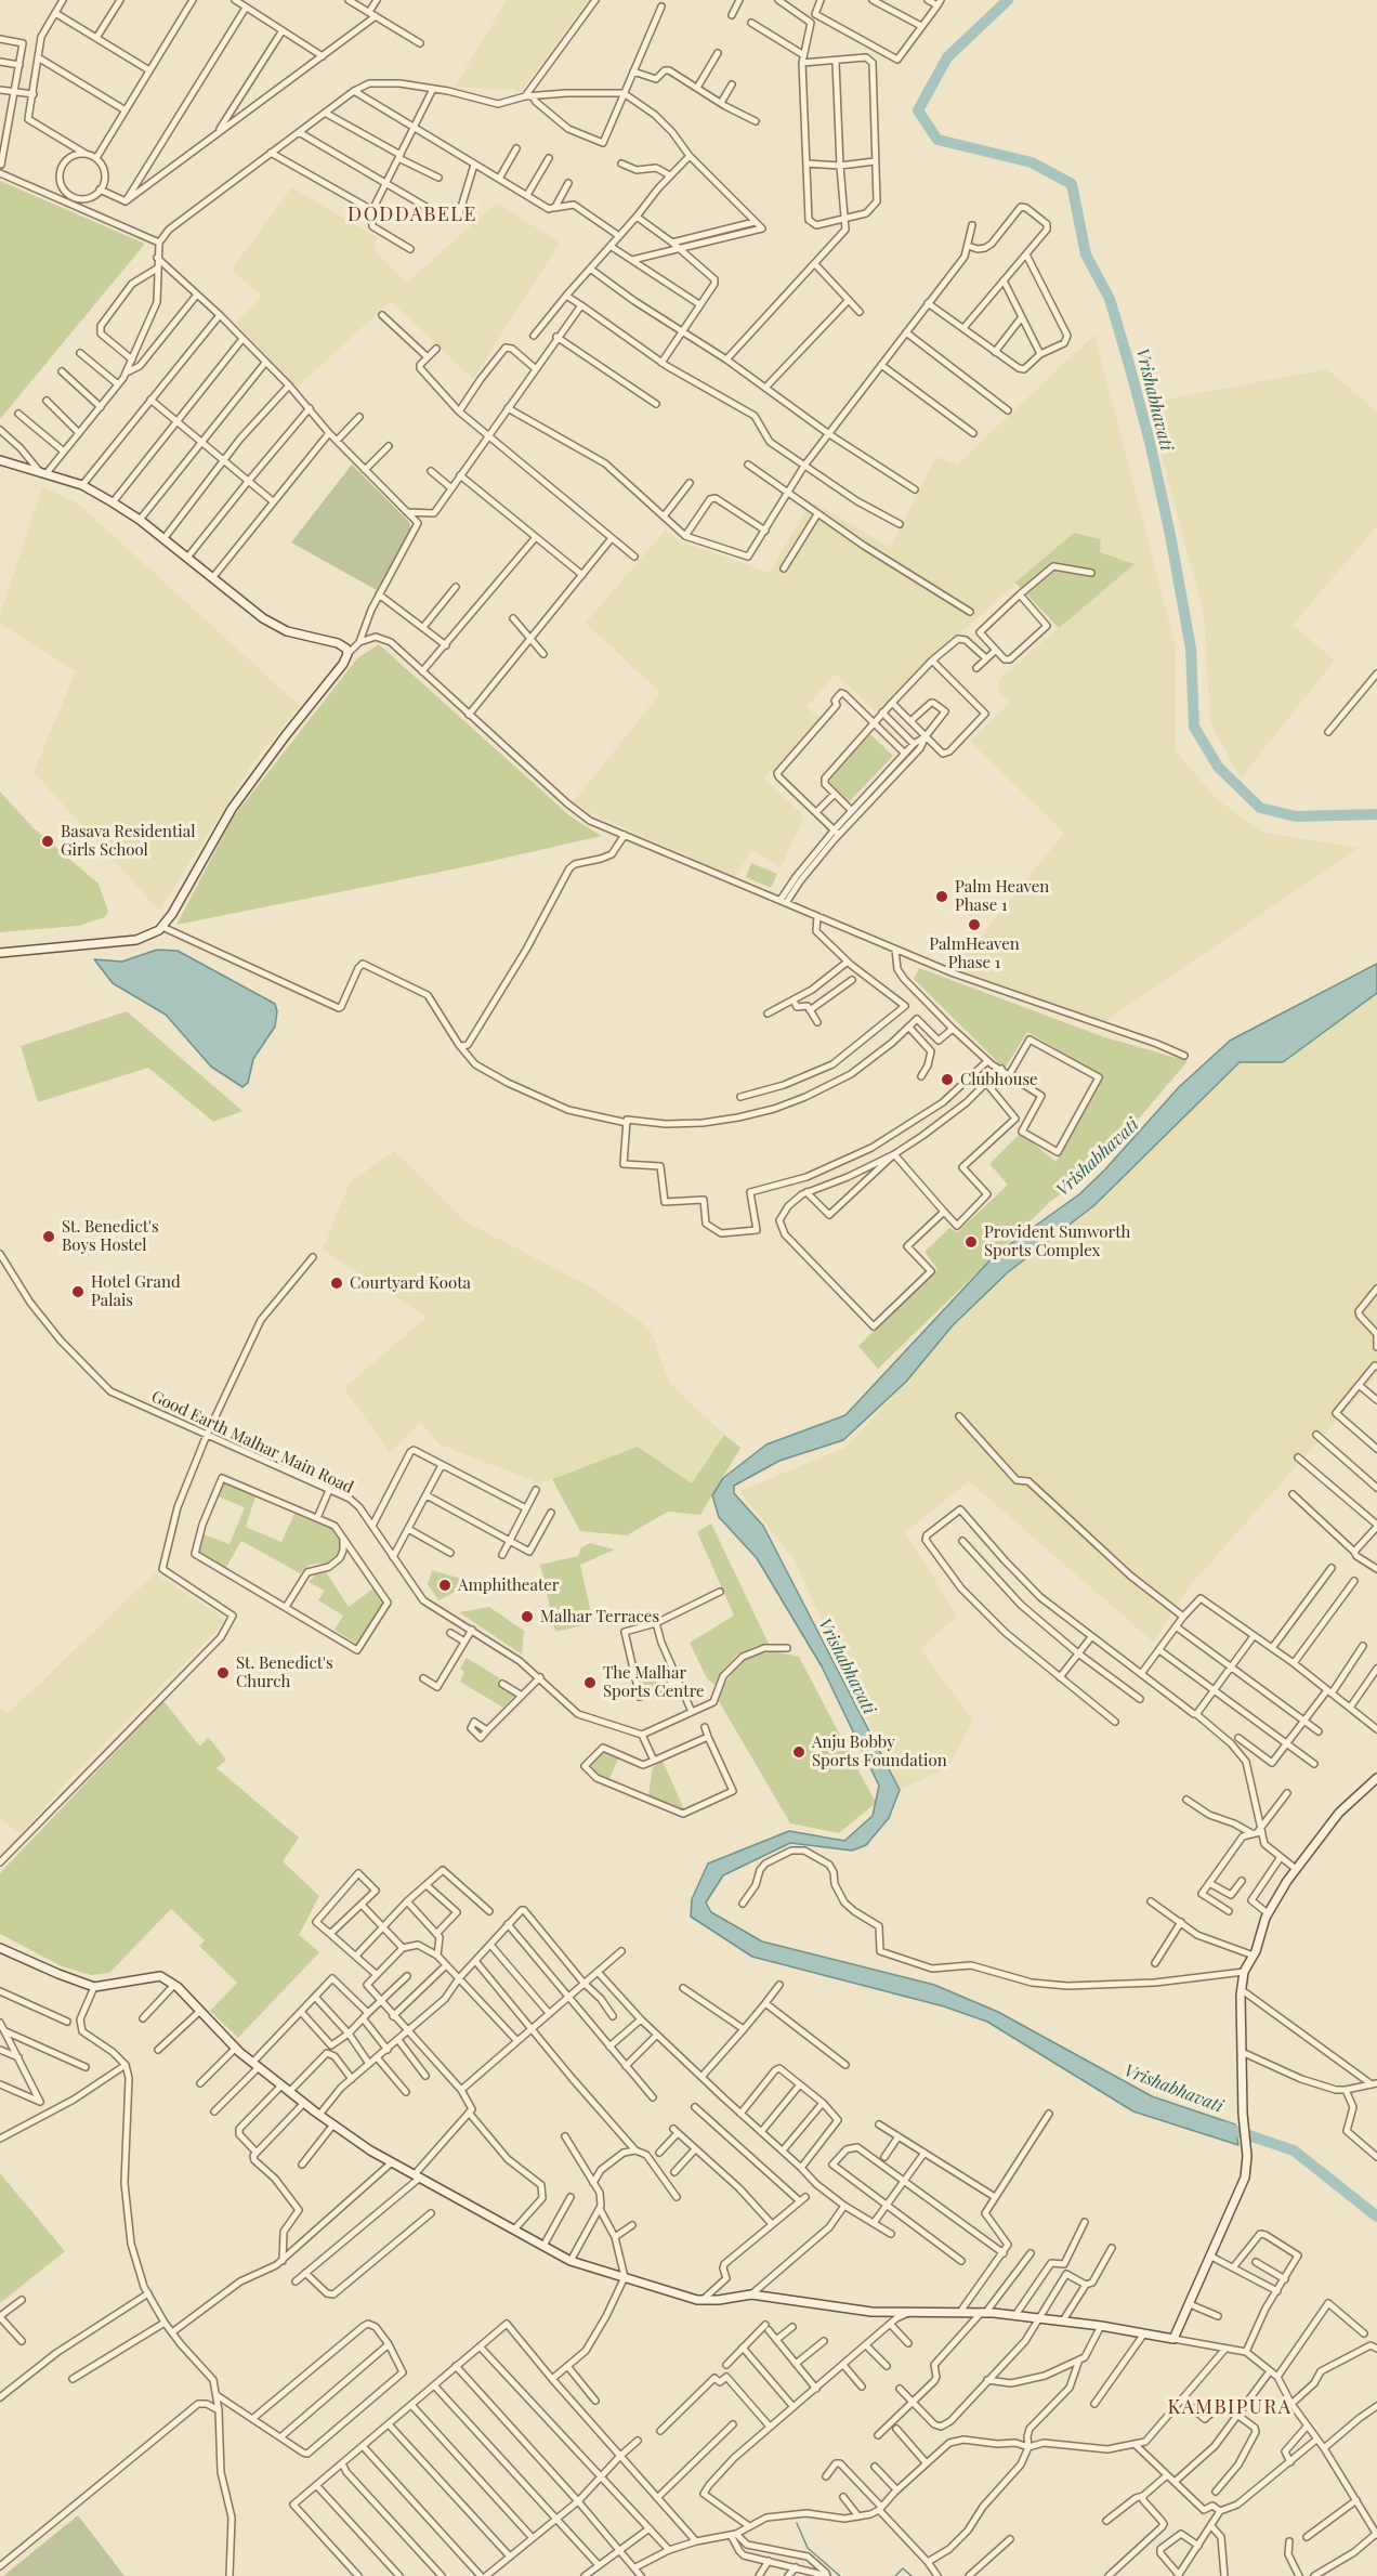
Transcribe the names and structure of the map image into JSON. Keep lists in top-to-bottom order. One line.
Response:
{"streets":{"street":["Good Earth Malhar Main Road"]},"districts":["DODDABELE","KAMBIPURA"],"water":["Vrishabhavati"],"places":["Basava Residential Girls School","Palm Heaven Phase 1","PalmHeaven Phase 1","Clubhouse","St. Benedict's Boys Hostel","Provident Sunworth Sports Complex","Courtyard Koota","Hotel Grand Palais","Amphitheater","Malhar Terraces","St. Benedict's Church","The Malhar Sports Centre","Anju Bobby Sports Foundation"]}
